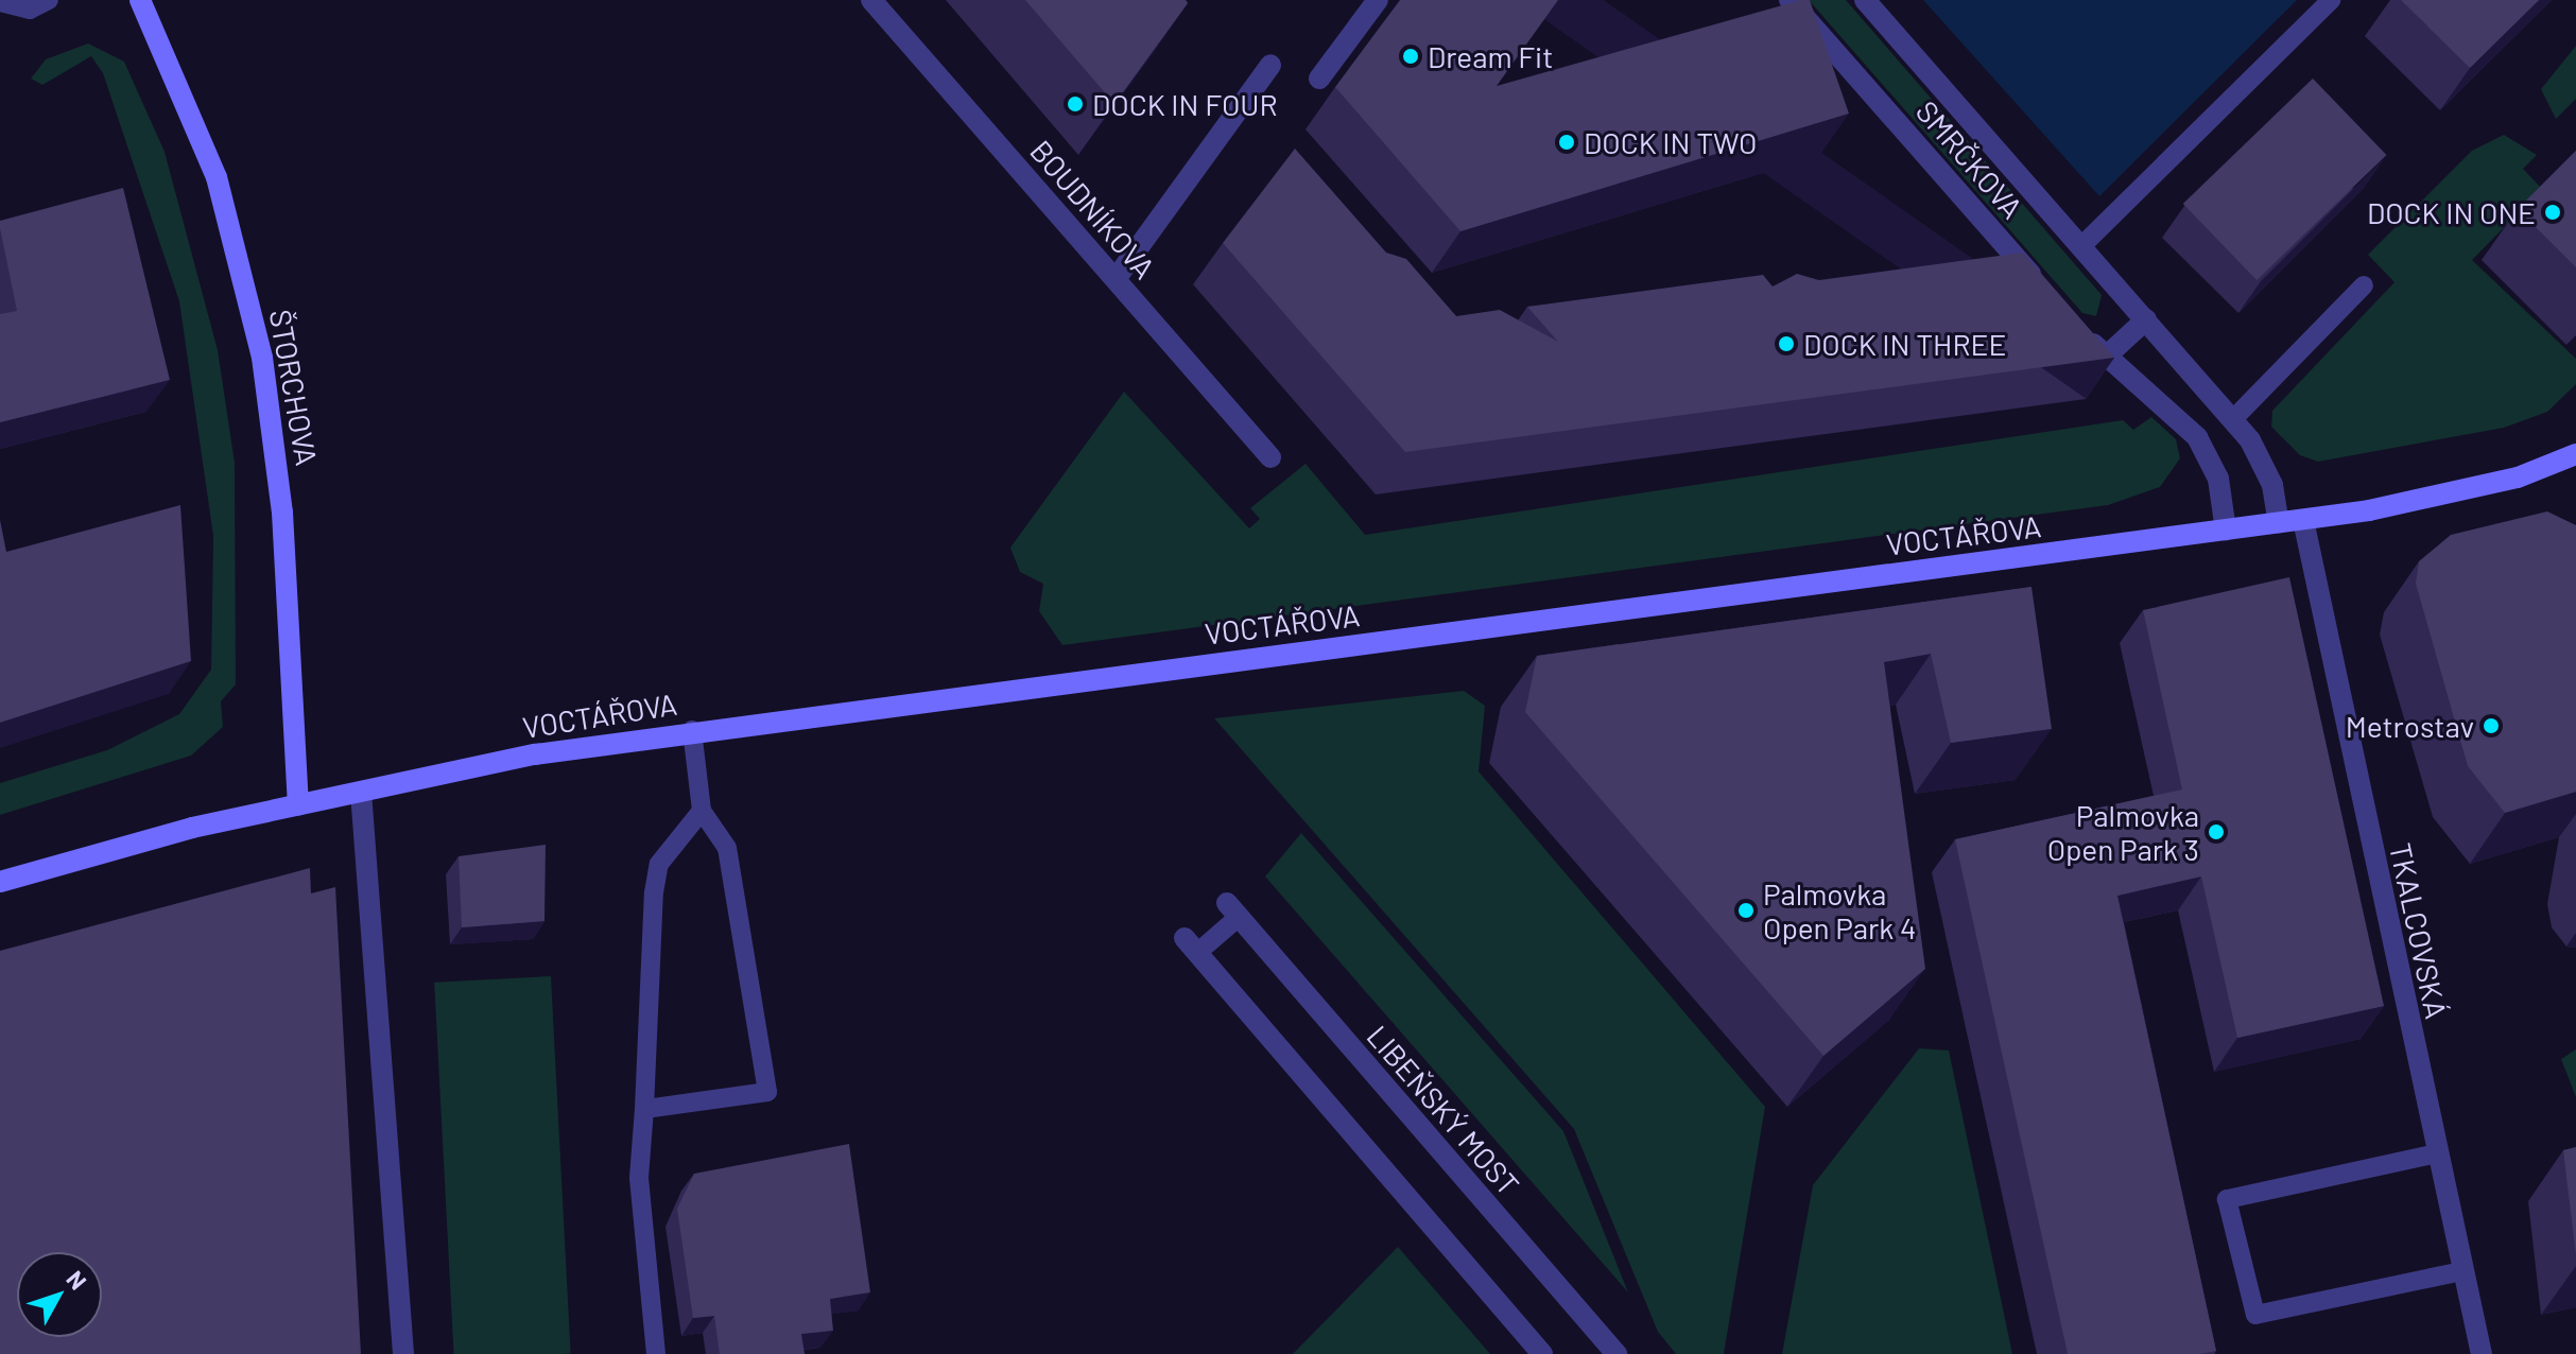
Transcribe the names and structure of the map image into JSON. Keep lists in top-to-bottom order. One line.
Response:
{"streets":{"main road":["ŠTORCHOVA","VOCTÁŘOVA"],"street":["SMRČKOVA","BOUDNÍKOVA","TKALCOVSKÁ","LIBEŇSKÝ MOST"]},"crossings":[["SMRČKOVA","VOCTÁŘOVA"],["ŠTORCHOVA","VOCTÁŘOVA"],["VOCTÁŘOVA","TKALCOVSKÁ"]],"places":["Dream Fit","DOCK IN FOUR","DOCK IN TWO","DOCK IN ONE","DOCK IN THREE","Metrostav","Palmovka Open Park 3","Palmovka Open Park 4"],"north":"top right"}
